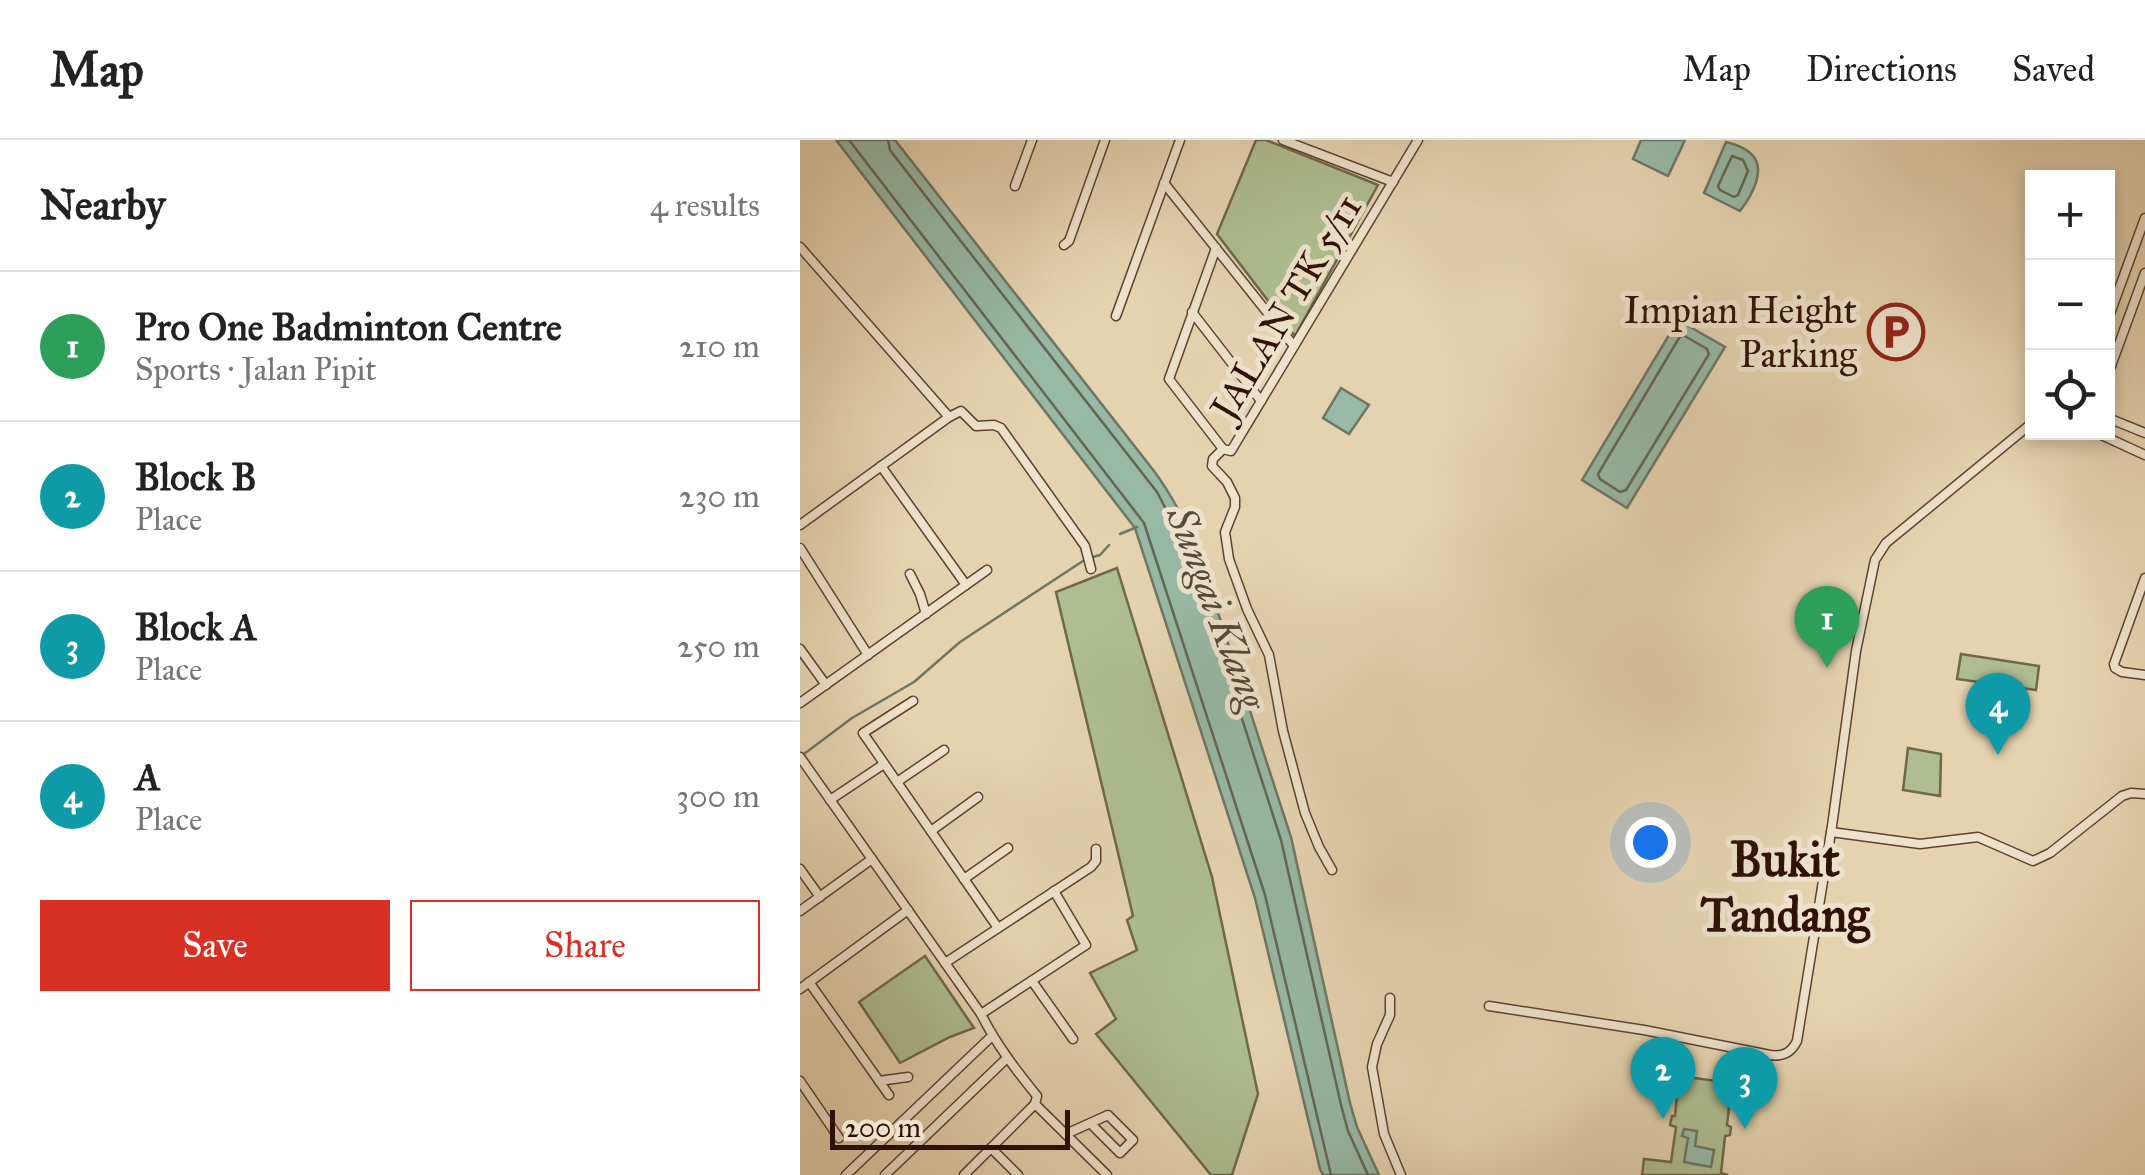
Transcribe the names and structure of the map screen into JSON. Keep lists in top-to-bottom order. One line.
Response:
{"streets":{"street":["JALAN TK 5/11"]},"districts":["Bukit Tandang"],"water":["Sungai Klang"],"places":{"parking":["Impian Height Parking"]},"scale_bar":"200 m","page":{"header":"Map","nav":["Map","Directions","Saved"],"heading":["Nearby","4 results"],"map_buttons":["+","−"],"list":[{"mark":"1","name":"Pro One Badminton Centre","note":"Sports · Jalan Pipit","value":"210 m"},{"mark":"2","name":"Block B","note":"Place","value":"230 m"},{"mark":"3","name":"Block A","note":"Place","value":"250 m"},{"mark":"4","name":"A","note":"Place","value":"300 m"}],"pins":["1","4","2","3"],"buttons":["Save","Share"],"scale":"200 m"}}
